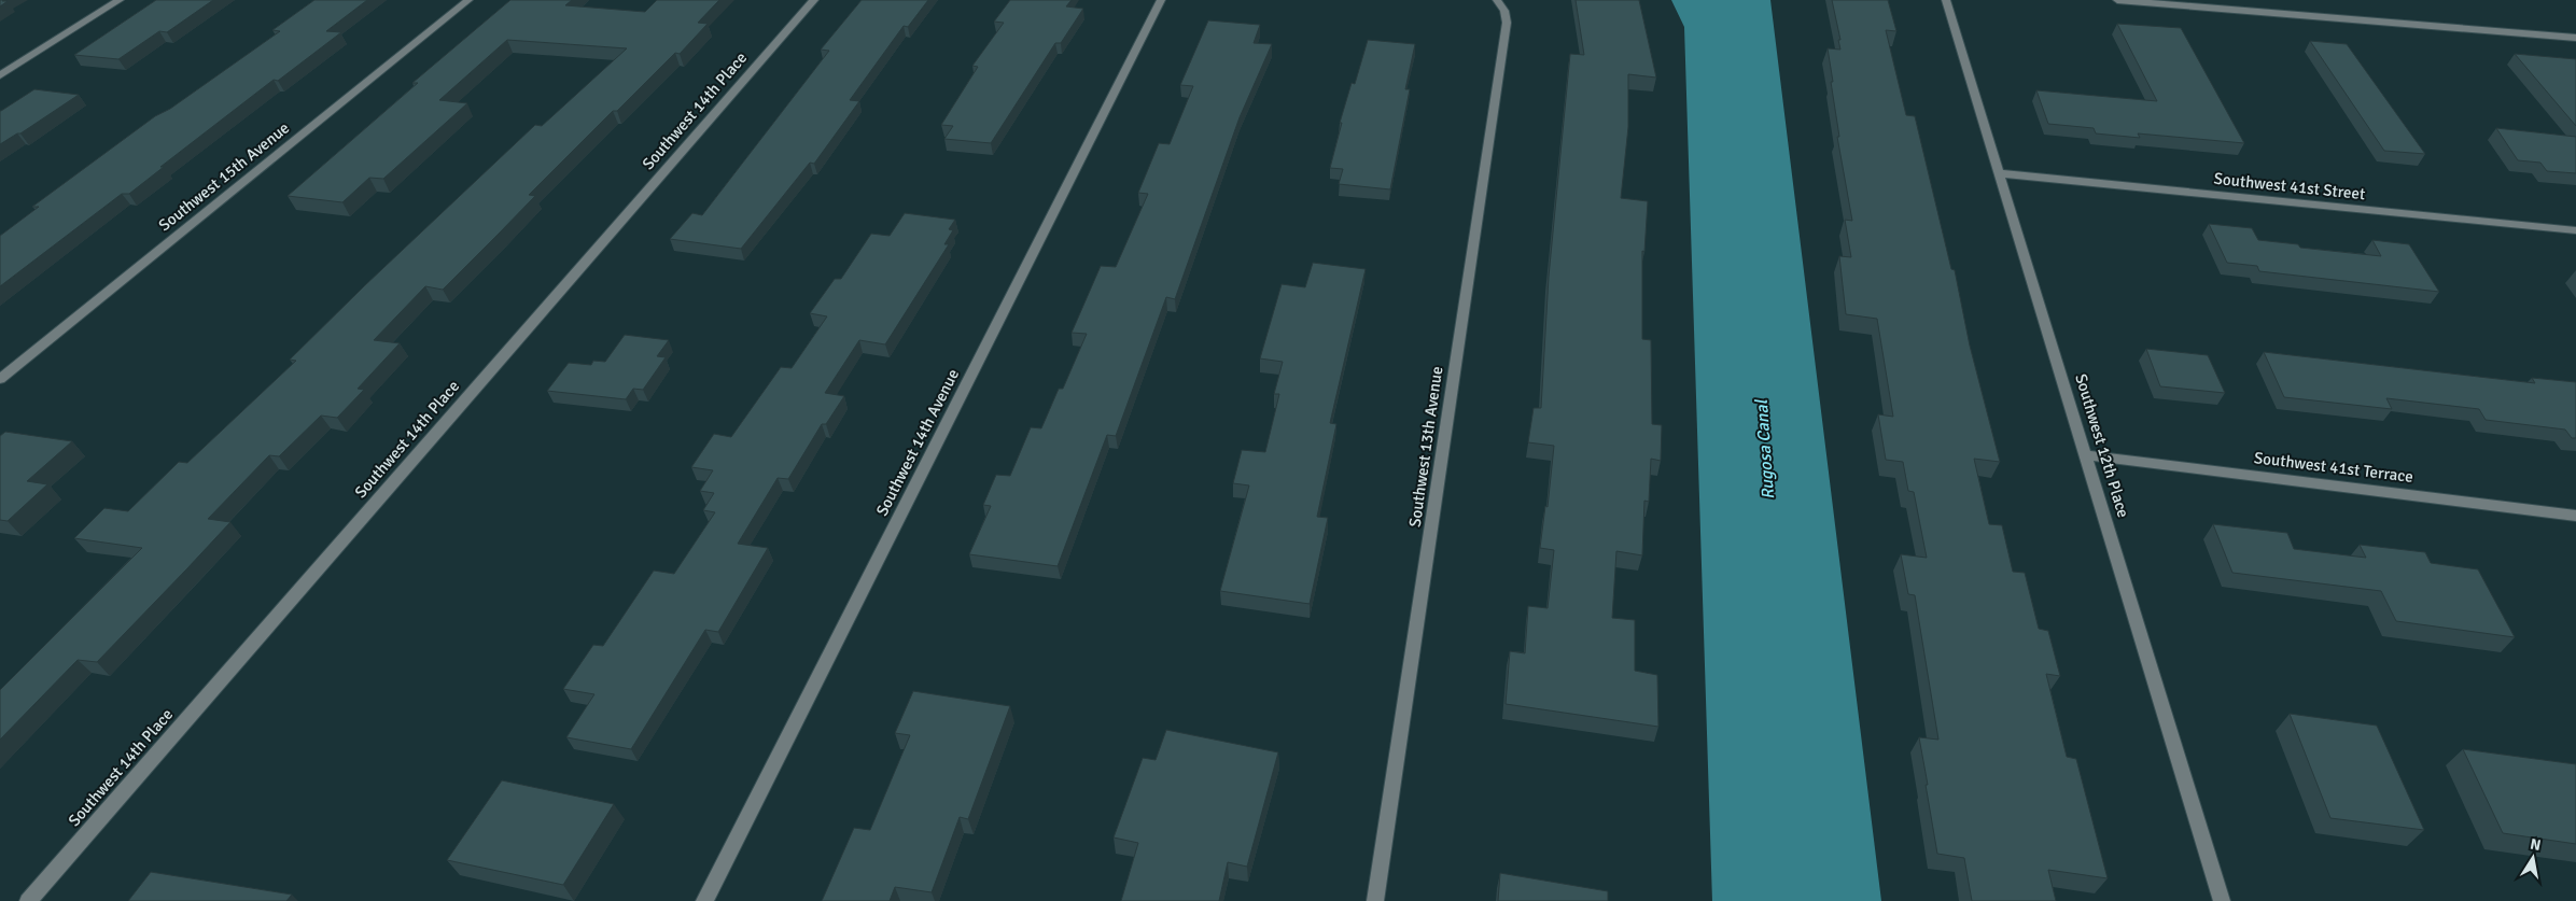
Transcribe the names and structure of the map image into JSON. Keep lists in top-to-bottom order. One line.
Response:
{"streets":{"street":["Southwest 14th Place","Southwest 15th Avenue","Southwest 41st Street","Southwest 14th Avenue","Southwest 12th Place","Southwest 13th Avenue","Southwest 41st Terrace"]},"crossings":[["Southwest 41st Street","Southwest 12th Place"],["Southwest 12th Place","Southwest 41st Terrace"]],"water":["Rugosa Canal"],"north":"top"}
